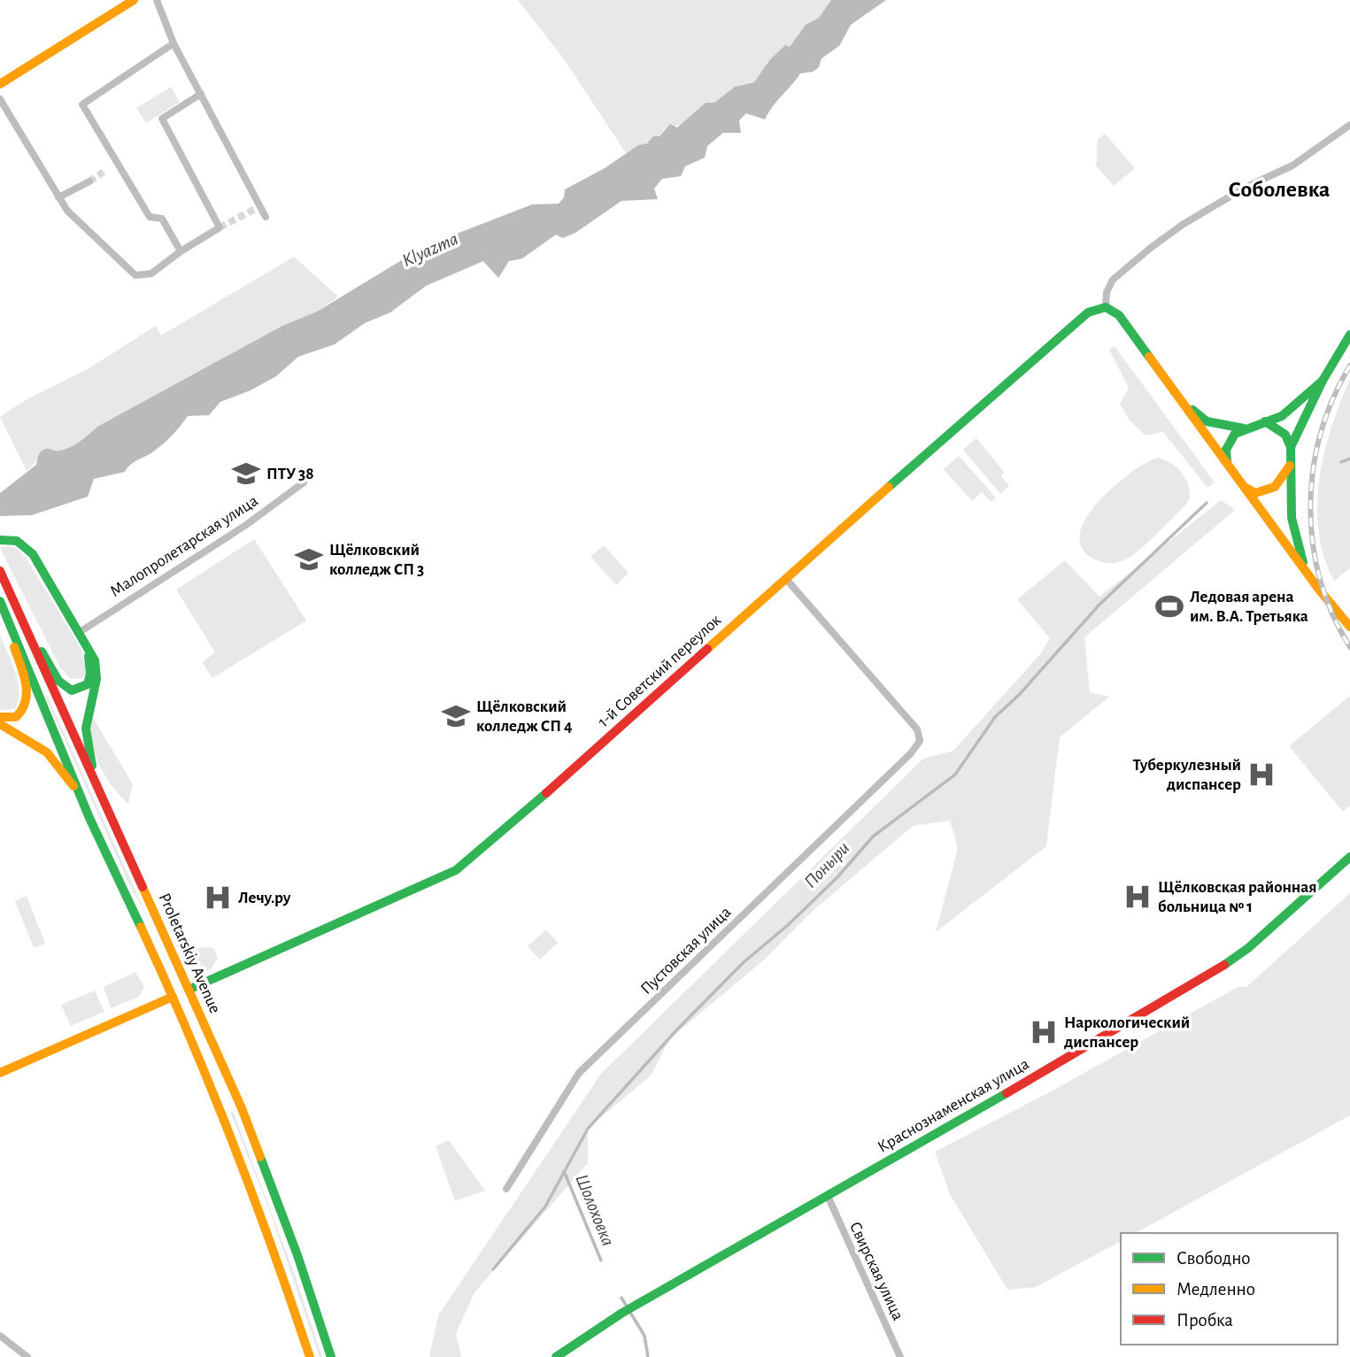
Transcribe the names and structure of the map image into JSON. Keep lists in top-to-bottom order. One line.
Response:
{"streets":{"street":["Малопролетарская улица","1-й Советский переулок","Пустовская улица","Proletarskiy Avenue","Краснознаменская улица","Свирская улица"]},"crossings":[["1-й Советский переулок","Пустовская улица"],["1-й Советский переулок","Proletarskiy Avenue"],["Краснознаменская улица","Свирская улица"]],"districts":["Соболевка"],"water":["Klyazma","Поныри","Шолоховка"],"places":{"school or university":["ПТУ 38","Щёлковский колледж СП 3","Щёлковский колледж СП 4"],"sports":["Ледовая арена им. В.А. Третьяка"],"hospital":["Туберкулезный диспансер","Щёлковская районная больница № 1","Лечу.ру","Наркологический диспансер"]},"legend":["Свободно","Медленно","Пробка"]}
